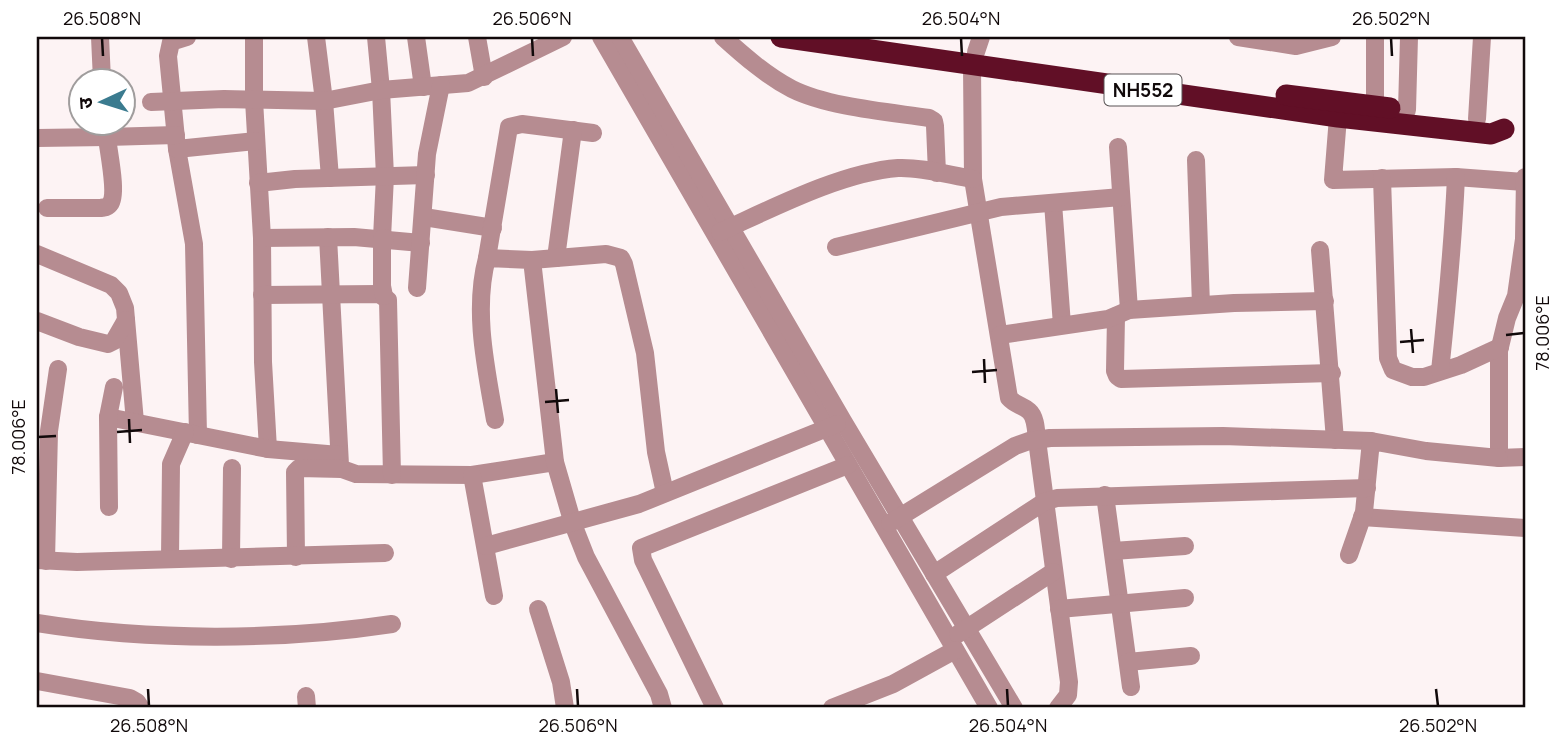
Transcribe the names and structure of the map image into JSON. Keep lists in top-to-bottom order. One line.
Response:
{"streets":{"highway":["NH552"]},"north":"left","coordinates":["26.508°N","26.506°N","26.504°N","26.502°N","78.006°E"]}
